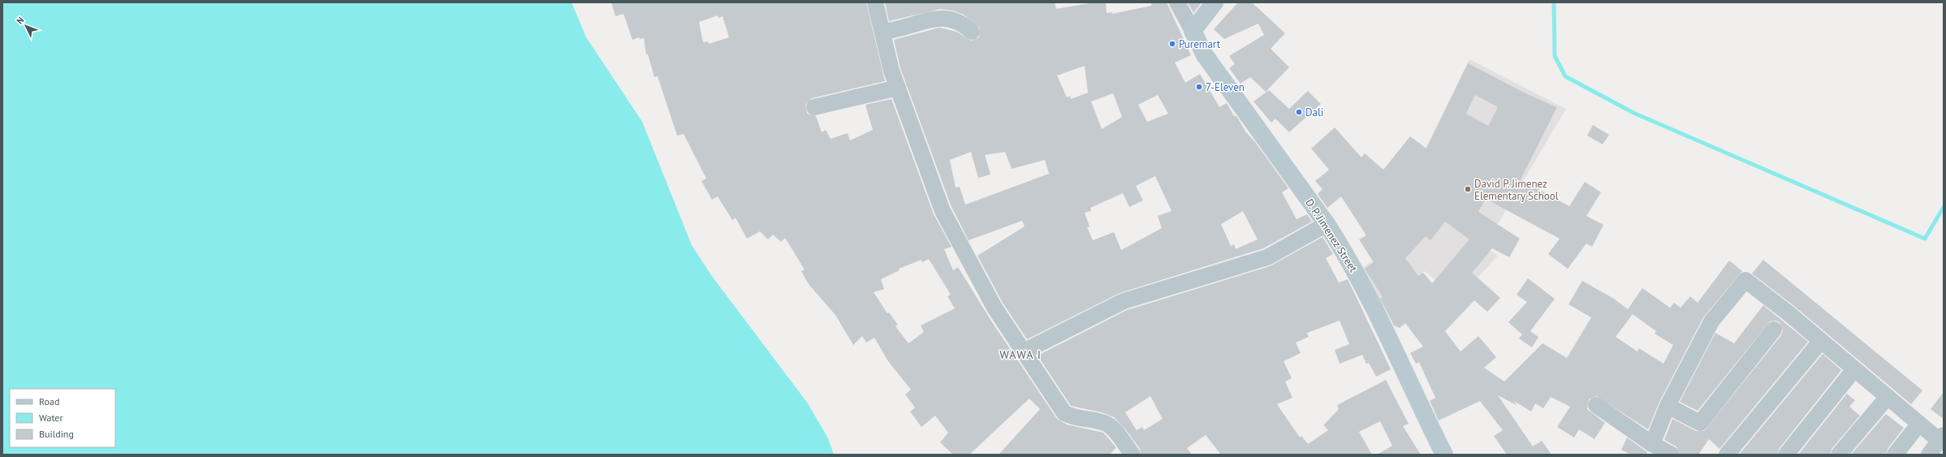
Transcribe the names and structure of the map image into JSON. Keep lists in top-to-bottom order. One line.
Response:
{"streets":{"street":["D. P. Jimenez Street"]},"districts":["WAWA I"],"places":["Puremart","7-Eleven","Dali","David P. Jimenez Elementary School"],"legend":["Road","Water","Building"],"north":"top left"}
